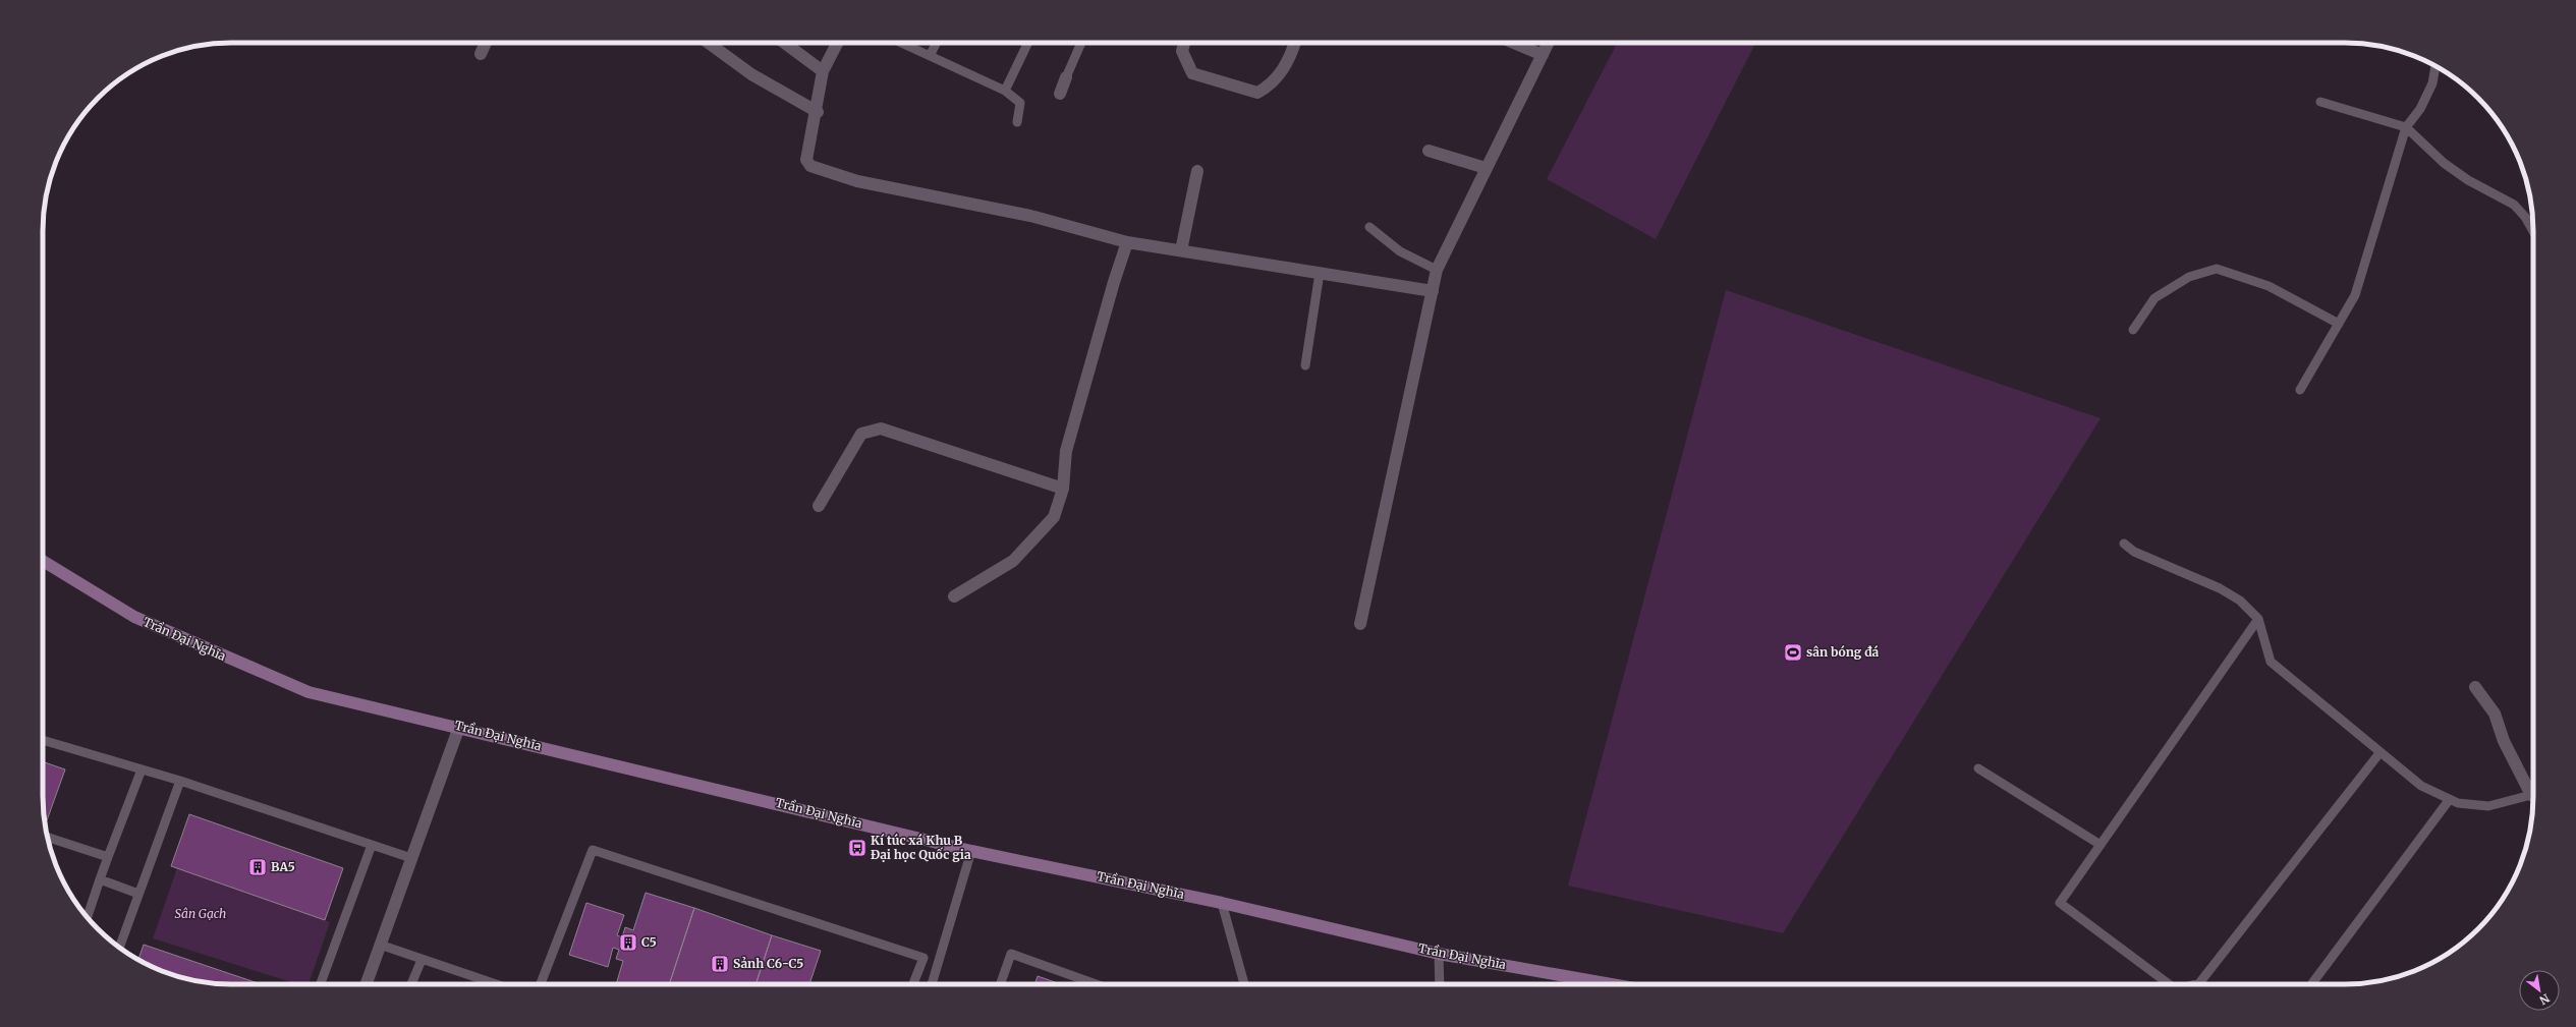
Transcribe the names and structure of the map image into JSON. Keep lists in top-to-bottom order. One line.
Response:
{"streets":{"street":["Trần Đại Nghĩa"]},"parks":["Sân Gạch"],"places":{"sports":["sân bóng đá"],"bus stop":["Kí túc xá Khu B Đại học Quốc gia"],"building":["BA5","C5","Sảnh C6-C5"]},"north":"bottom right"}
